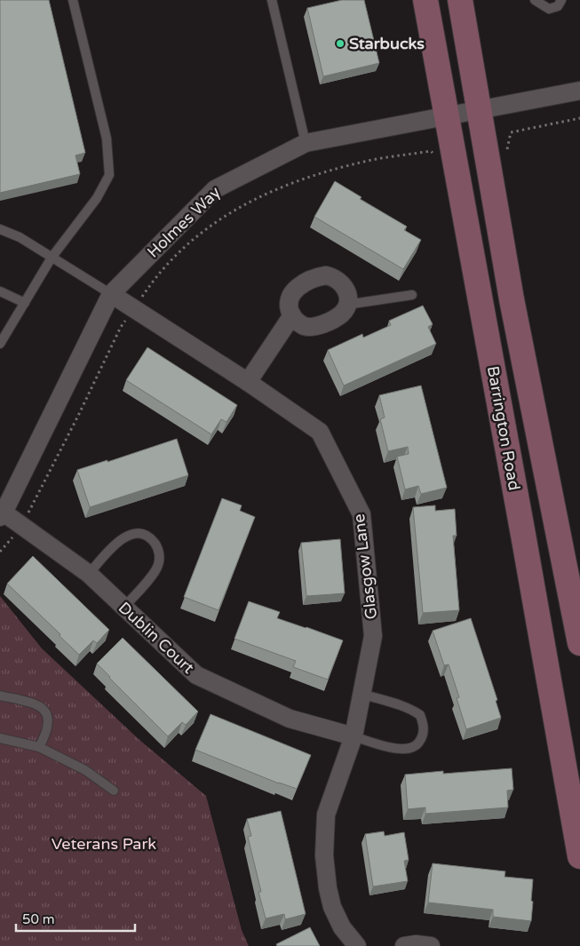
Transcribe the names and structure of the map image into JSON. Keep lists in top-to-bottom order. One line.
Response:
{"streets":{"main road":["Barrington Road"],"street":["Holmes Way","Glasgow Lane","Dublin Court"]},"crossings":[["Holmes Way","Barrington Road"],["Holmes Way","Glasgow Lane"],["Holmes Way","Dublin Court"],["Glasgow Lane","Dublin Court"]],"parks":["Veterans Park"],"places":["Starbucks"],"scale_bar":"50 m"}
